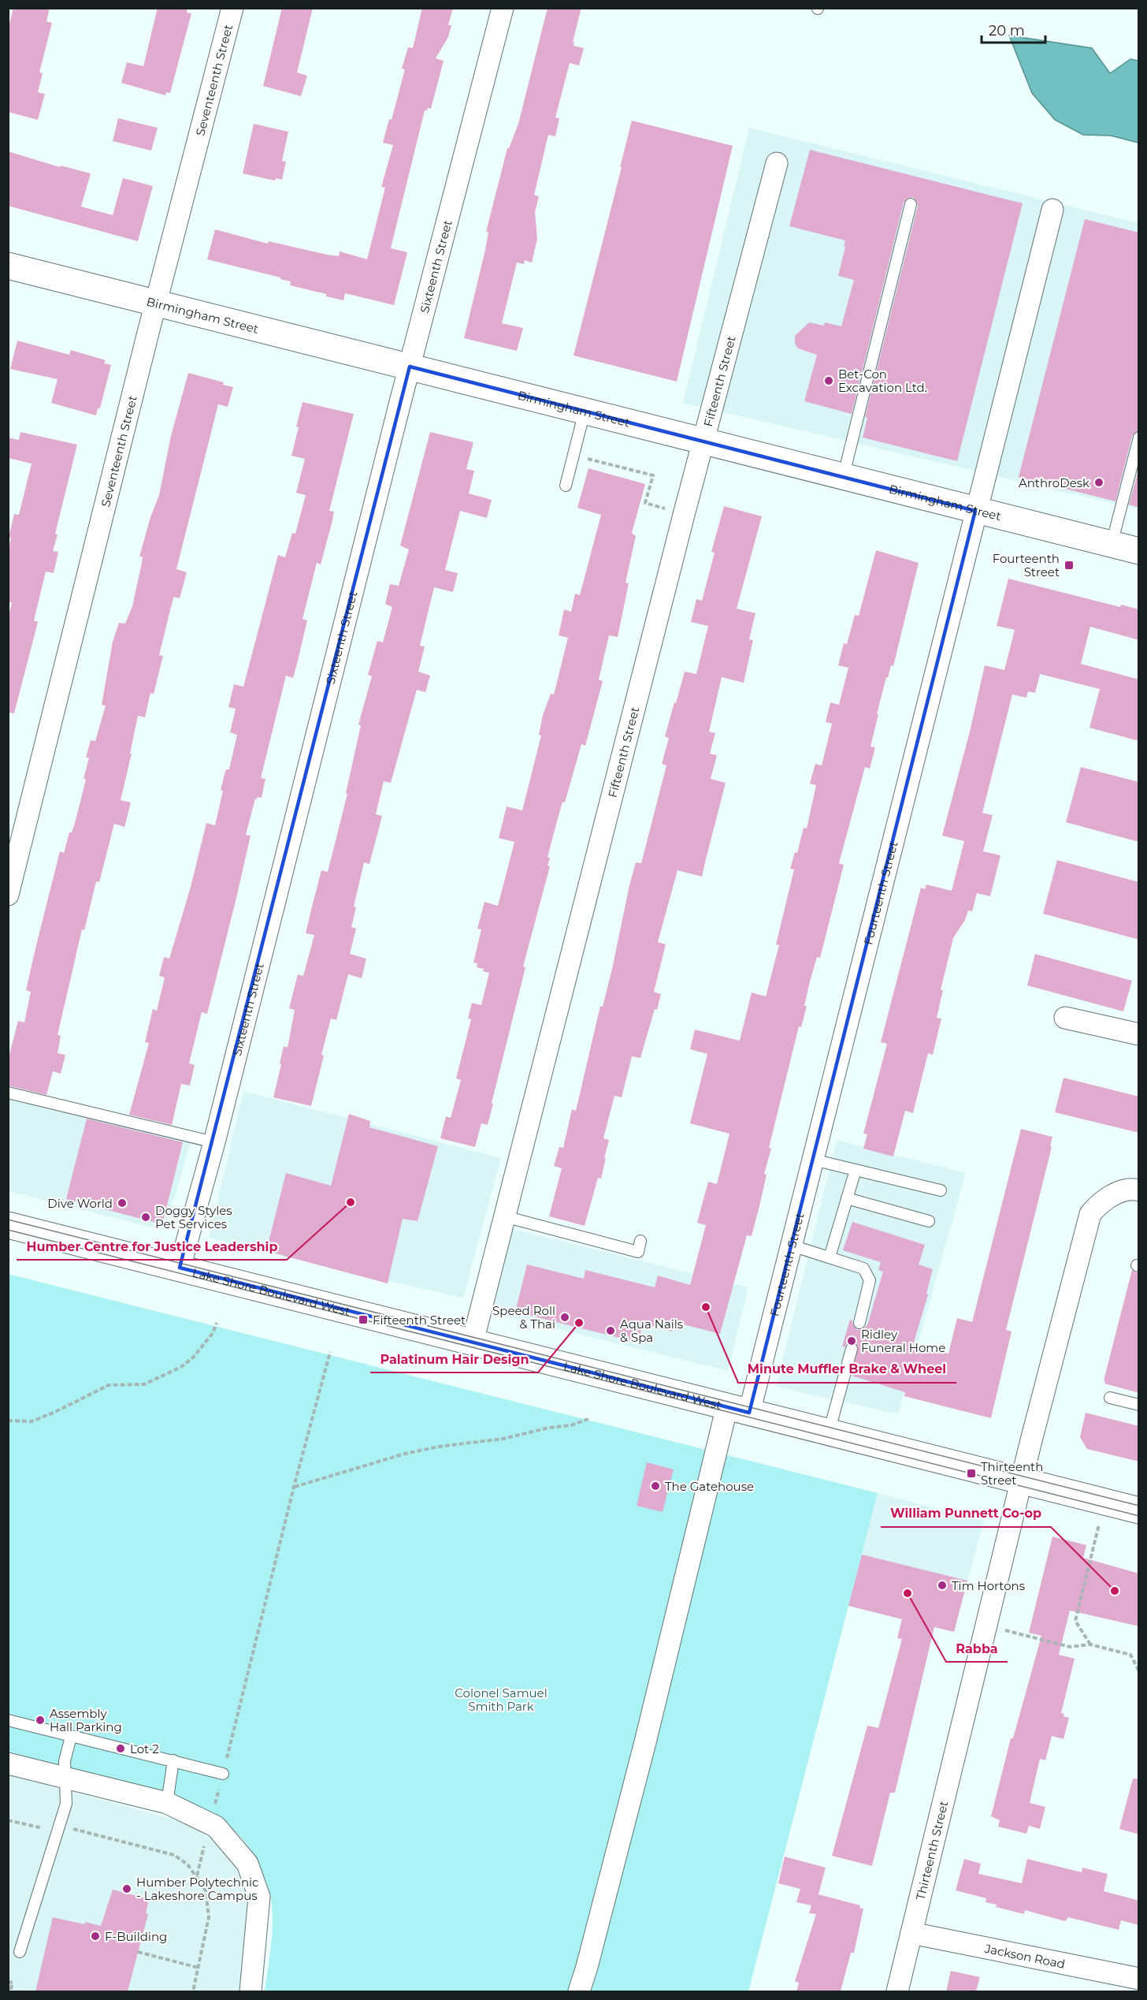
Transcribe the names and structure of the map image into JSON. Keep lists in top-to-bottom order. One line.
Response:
{"streets":{"street":["Seventeenth Street","Sixteenth Street","Birmingham Street","Fifteenth Street","Fourteenth Street","Lake Shore Boulevard West","Thirteenth Street","Jackson Road"]},"crossings":[["Seventeenth Street","Birmingham Street"],["Sixteenth Street","Birmingham Street"],["Sixteenth Street","Lake Shore Boulevard West"],["Birmingham Street","Fifteenth Street"],["Birmingham Street","Fourteenth Street"],["Fifteenth Street","Lake Shore Boulevard West"],["Fourteenth Street","Lake Shore Boulevard West"],["Lake Shore Boulevard West","Thirteenth Street"],["Thirteenth Street","Jackson Road"]],"parks":["Colonel Samuel Smith Park"],"places":{"other":["Bet-Con Excavation Ltd.","AnthroDesk","Humber Centre for Justice Leadership","Dive World","Doggy Styles Pet Services","Minute Muffler Brake & Wheel","Speed Roll & Thai","Palatinum Hair Design","Aqua Nails & Spa","Ridley Funeral Home","The Gatehouse","Tim Hortons","William Punnett Co-op","Rabba","Assembly Hall Parking","Lot 2","Humber Polytechnic - Lakeshore Campus","F-Building"],"transit":["Fourteenth Street","Fifteenth Street","Thirteenth Street"]},"scale_bar":"20 m"}
